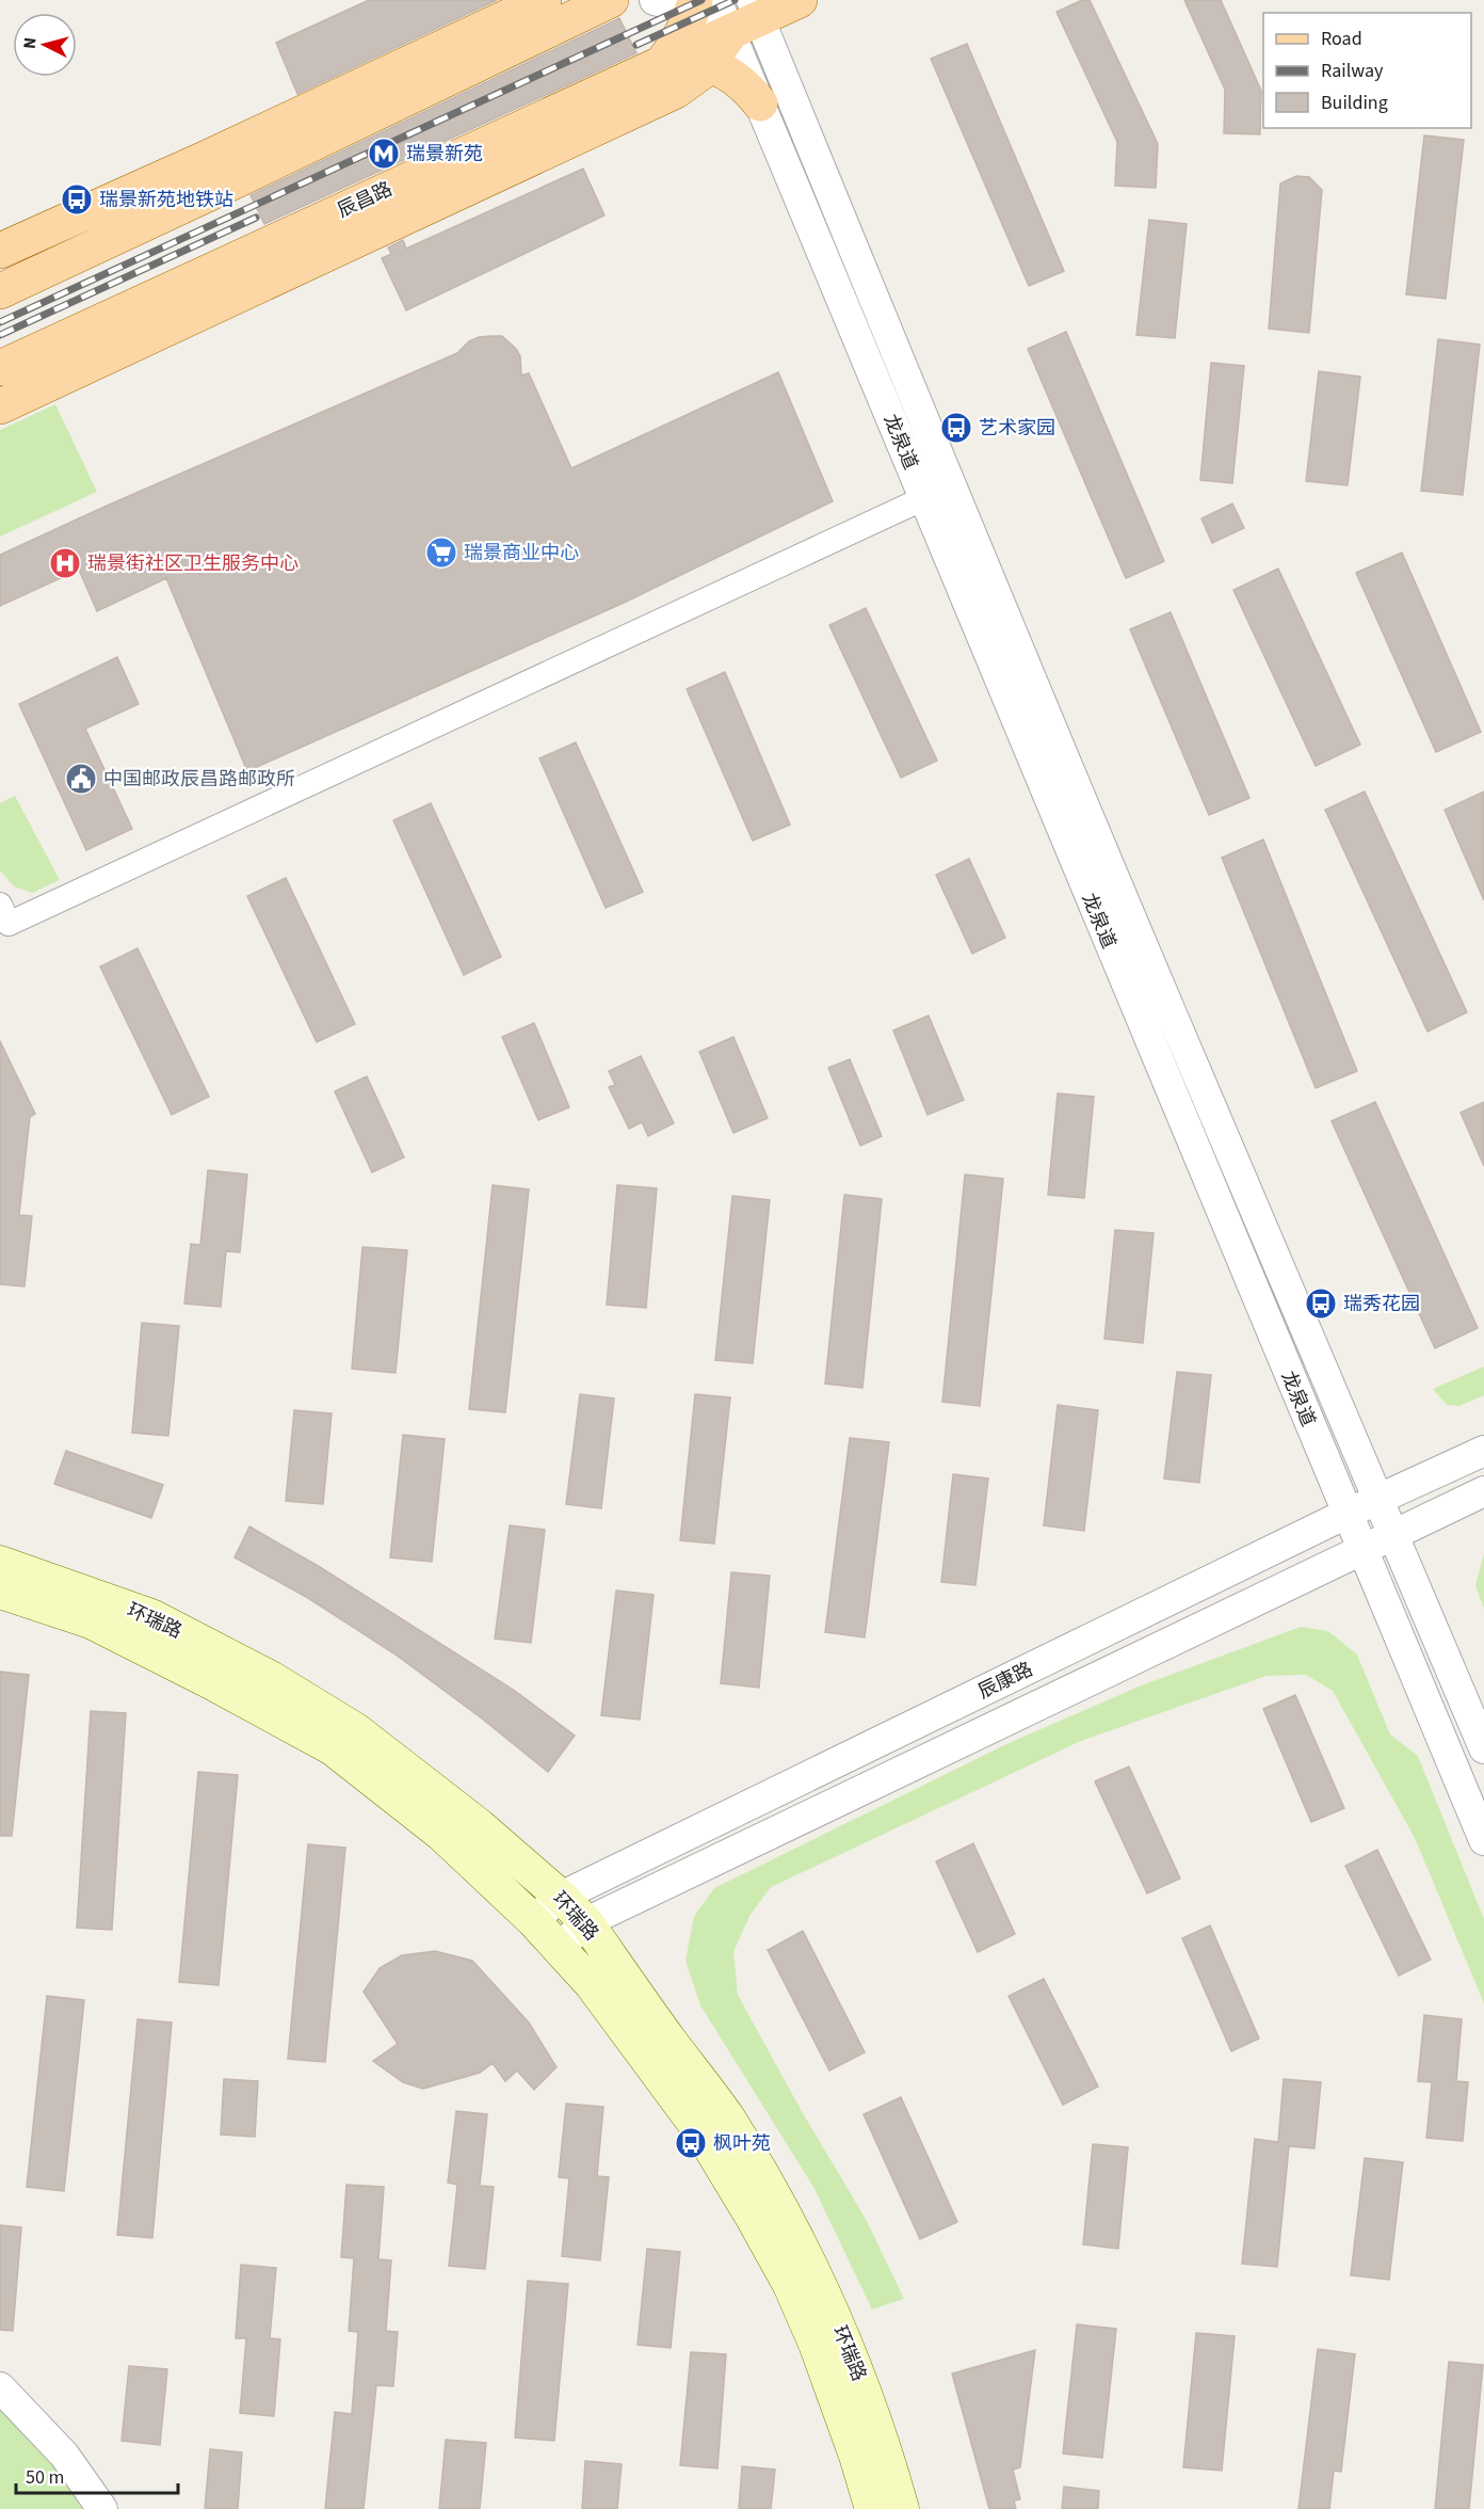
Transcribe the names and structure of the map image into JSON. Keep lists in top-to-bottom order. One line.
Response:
{"streets":{"main road":["辰昌路","环瑞路"],"street":["龙泉道","辰康路"]},"crossings":[["龙泉道","辰康路"],["环瑞路","辰康路"]],"places":{"metro station":["瑞景新苑"],"bus stop":["瑞景新苑地铁站","艺术家园","瑞秀花园","枫叶苑"],"supermarket":["瑞景商业中心"],"hospital":["瑞景街社区卫生服务中心"],"public building":["中国邮政辰昌路邮政所"]},"legend":["Road","Railway","Building"],"scale_bar":"50 m","north":"left"}
